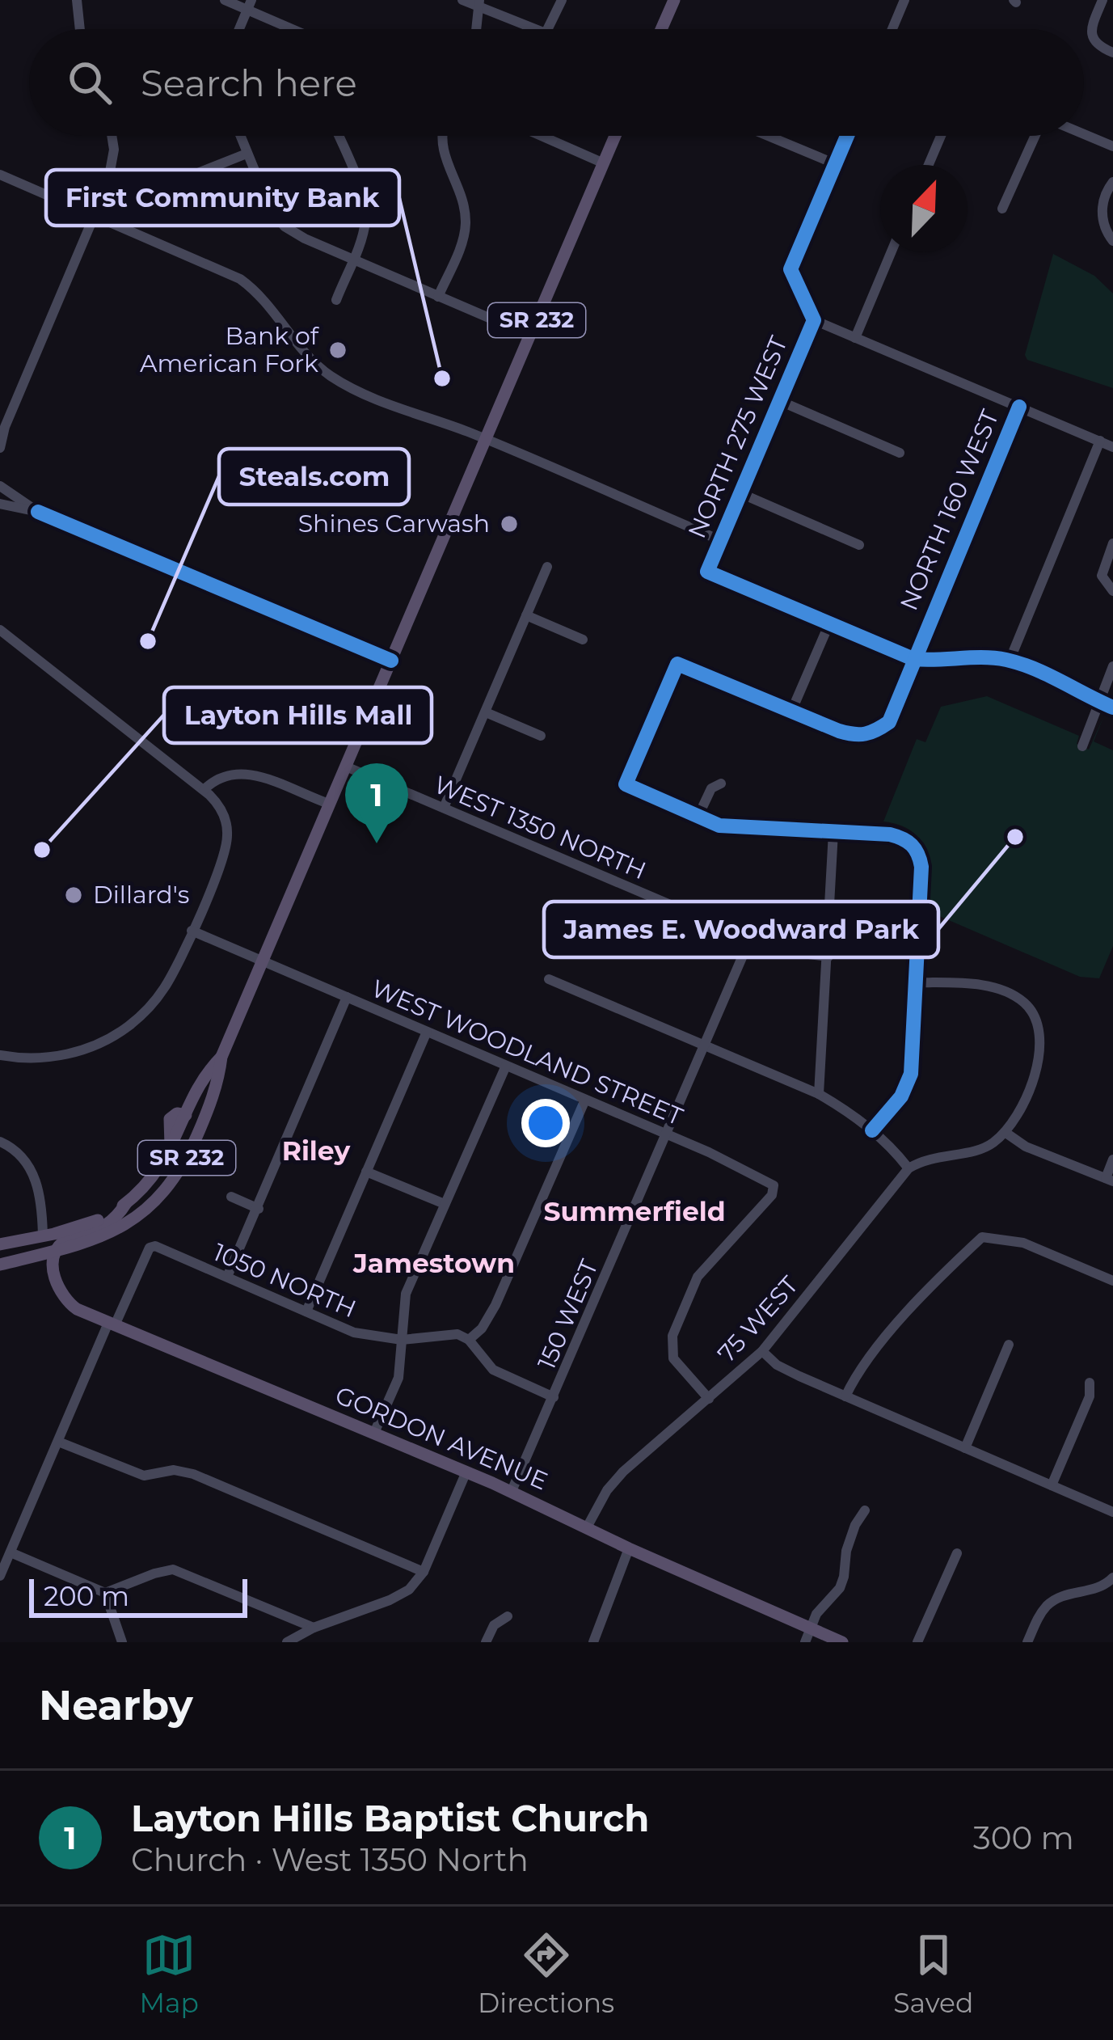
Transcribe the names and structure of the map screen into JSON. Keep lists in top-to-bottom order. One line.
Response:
{"streets":{"main road":["SR 232","GORDON AVENUE"],"street":["NORTH 275 WEST","NORTH 160 WEST","WEST 1350 NORTH","WEST WOODLAND STREET","1050 NORTH","150 WEST","75 WEST"]},"crossings":[["SR 232","WEST 1350 NORTH"],["SR 232","WEST WOODLAND STREET"],["SR 232","GORDON AVENUE"],["WEST 1350 NORTH","150 WEST"],["WEST WOODLAND STREET","150 WEST"],["WEST WOODLAND STREET","75 WEST"],["1050 NORTH","GORDON AVENUE"],["150 WEST","GORDON AVENUE"],["75 WEST","GORDON AVENUE"]],"districts":["Riley","Summerfield","Jamestown"],"places":["Bank of American Fork","First Community Bank","Shines Carwash","Steals.com","James E. Woodward Park","Layton Hills Mall","Dillard's"],"scale_bar":"200 m","north":"top right","page":{"search":"Search here","pins":"1","scale":"200 m","heading":"Nearby","list":[{"mark":"1","name":"Layton Hills Baptist Church","note":"Church · West 1350 North","value":"300 m"}],"nav":["Map","Directions","Saved"]}}
